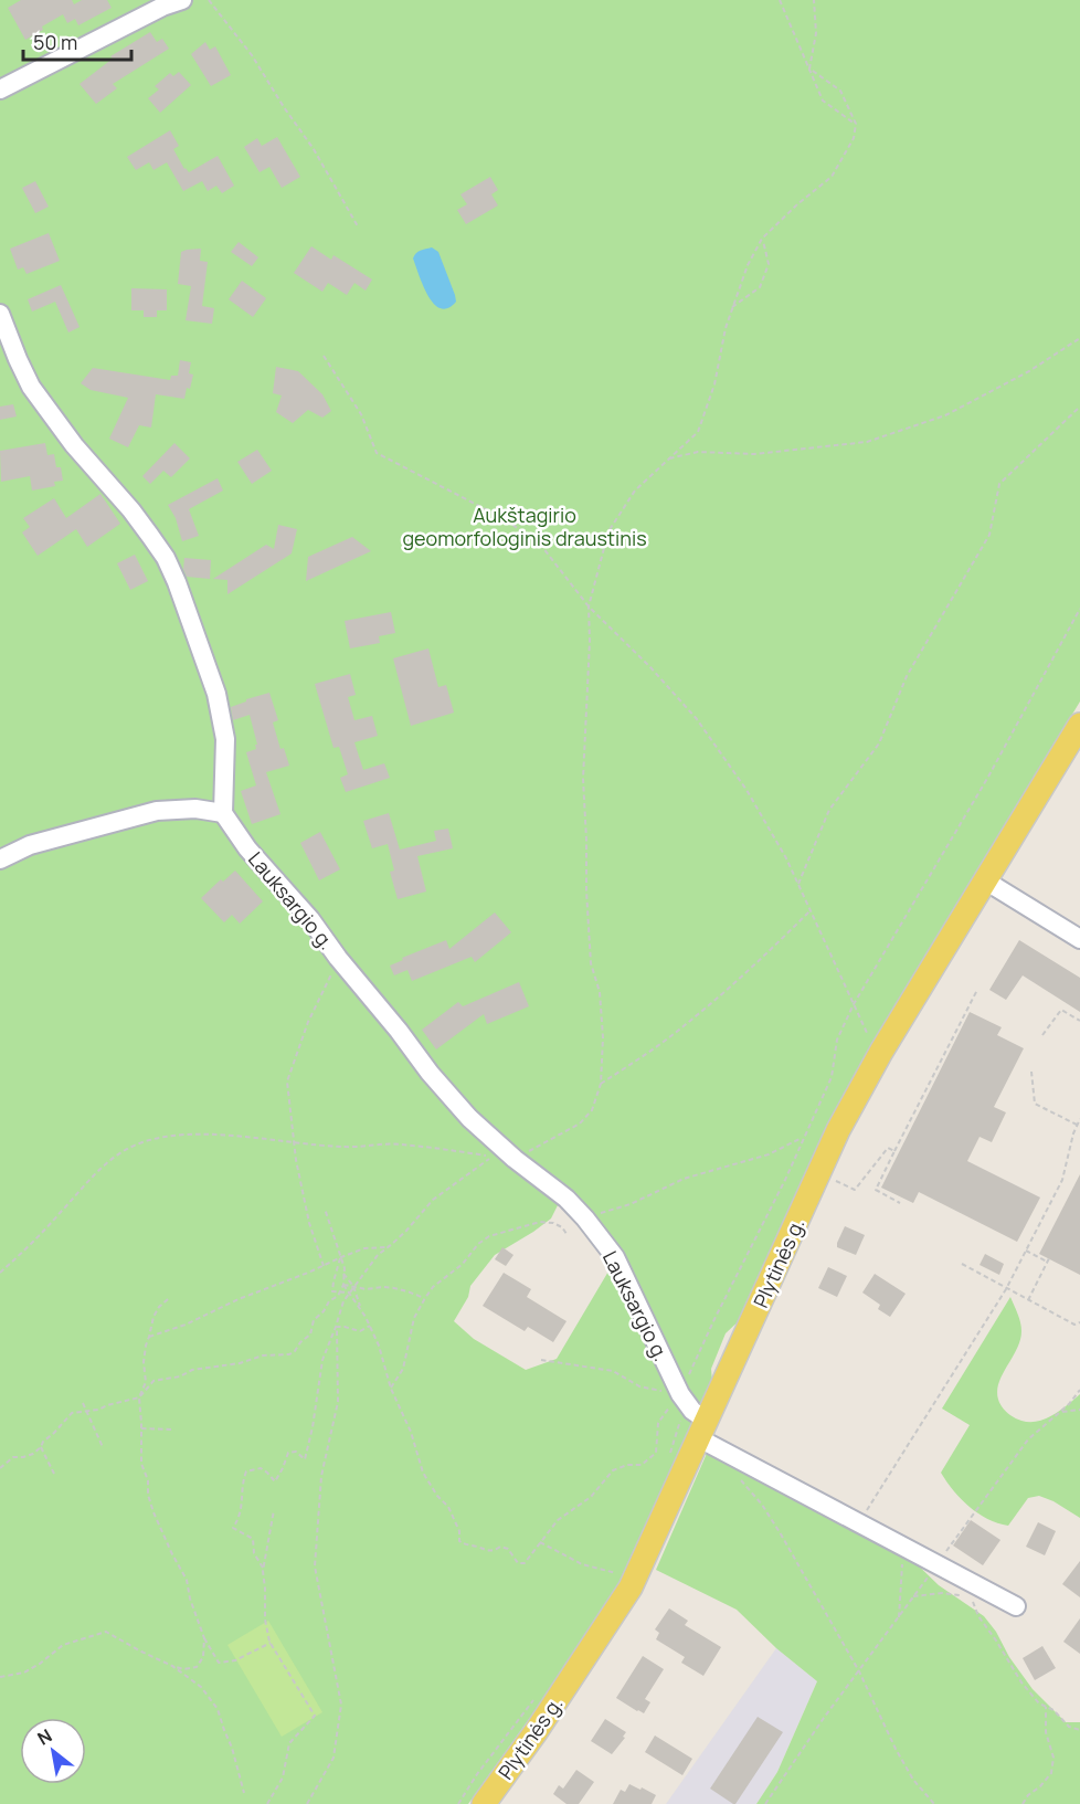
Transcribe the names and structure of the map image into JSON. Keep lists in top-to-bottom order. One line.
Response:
{"streets":{"main road":["Plytinės g."],"street":["Lauksargio g."]},"crossings":[["Lauksargio g.","Plytinės g."]],"parks":["Aukštagirio geomorfologinis draustinis"],"scale_bar":"50 m","north":"top left"}
